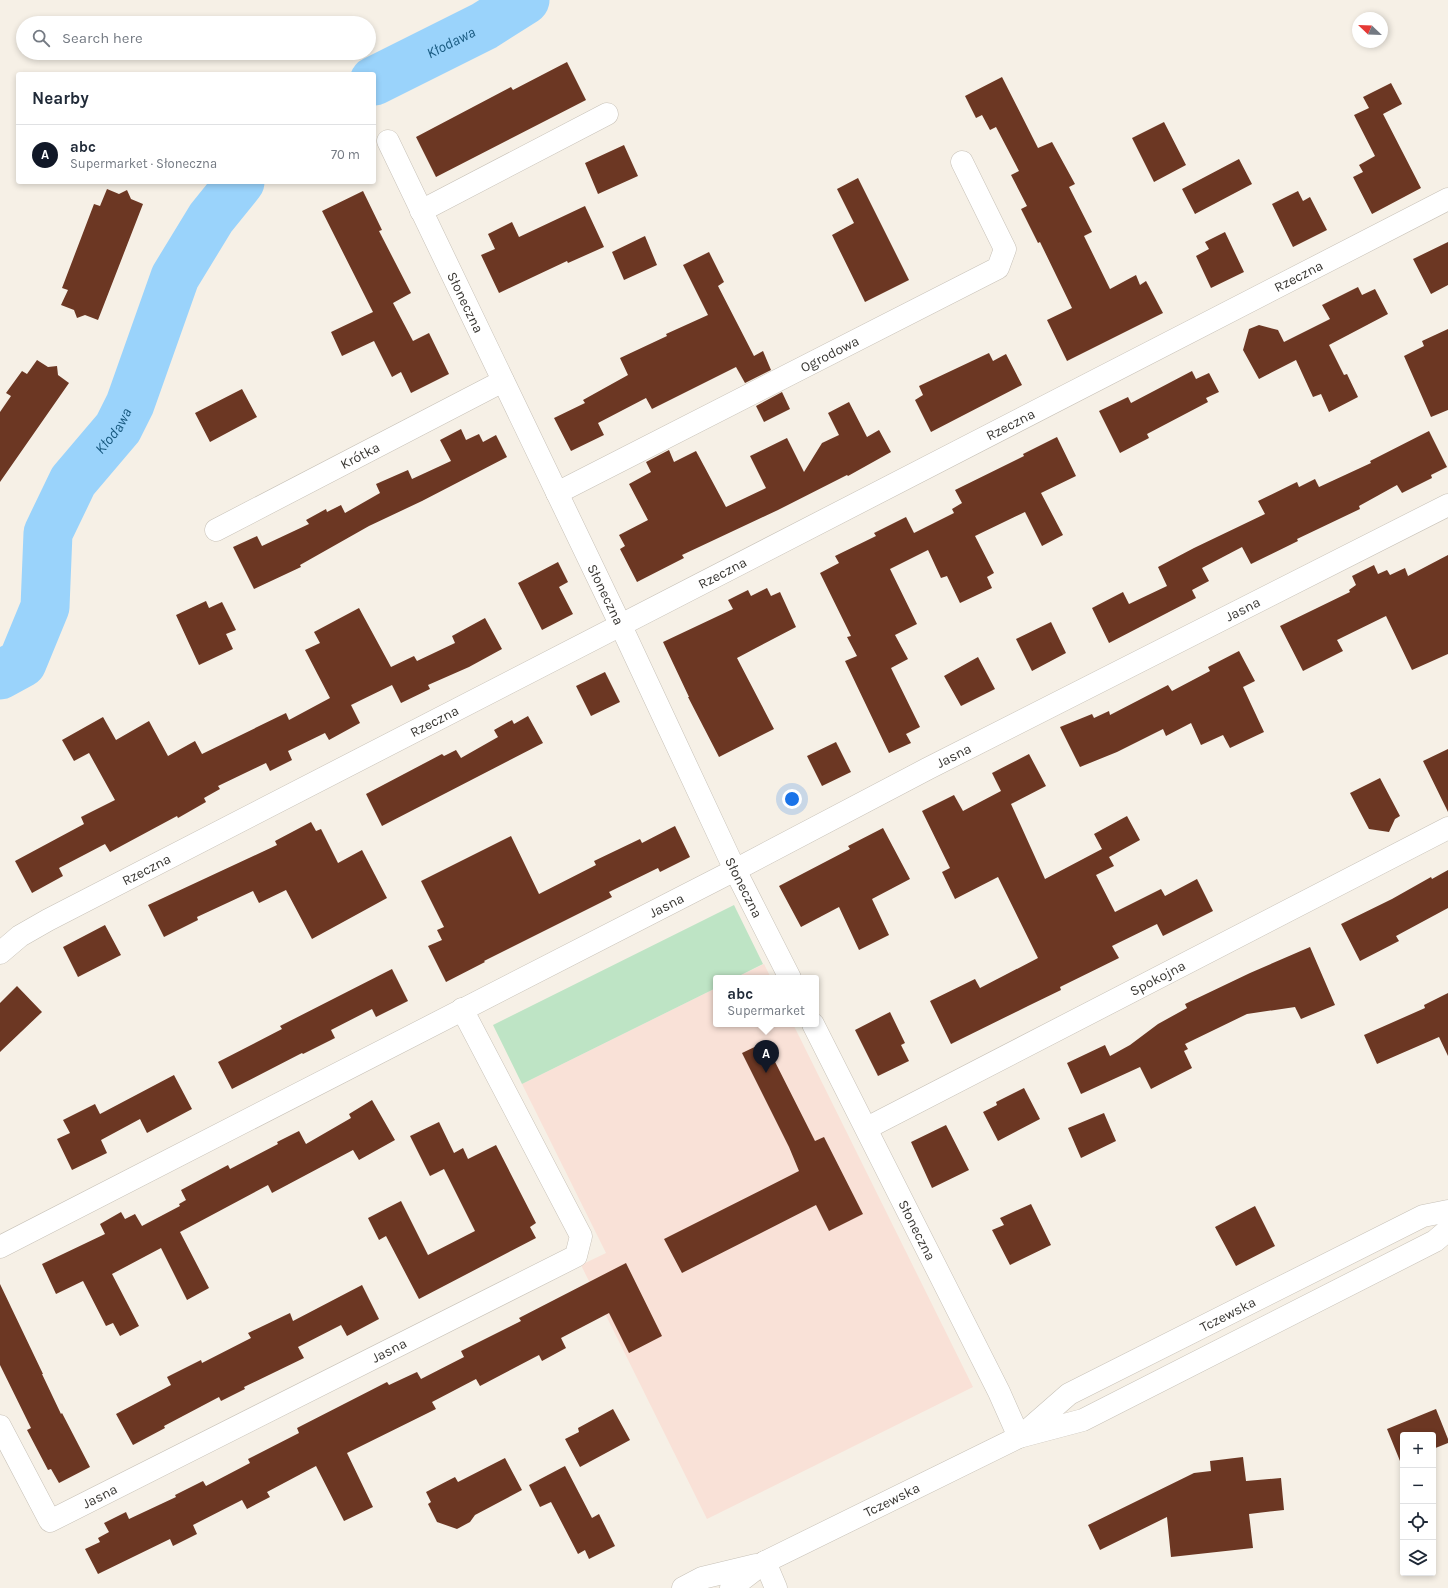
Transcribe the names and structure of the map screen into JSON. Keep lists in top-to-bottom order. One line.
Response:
{"streets":{"street":["Rzeczna","Słoneczna","Ogrodowa","Krótka","Jasna","Spokojna","Tczewska"]},"crossings":[["Rzeczna","Słoneczna"],["Słoneczna","Ogrodowa"],["Słoneczna","Krótka"],["Słoneczna","Jasna"],["Słoneczna","Spokojna"],["Słoneczna","Tczewska"]],"water":["Kłodawa"],"north":"top left","page":{"search":"Search here","heading":"Nearby","list":[{"mark":"A","name":"abc","note":"Supermarket · Słoneczna","value":"70 m"}],"popup":["abc","Supermarket"],"pins":"A","map_buttons":["+","−"]}}
